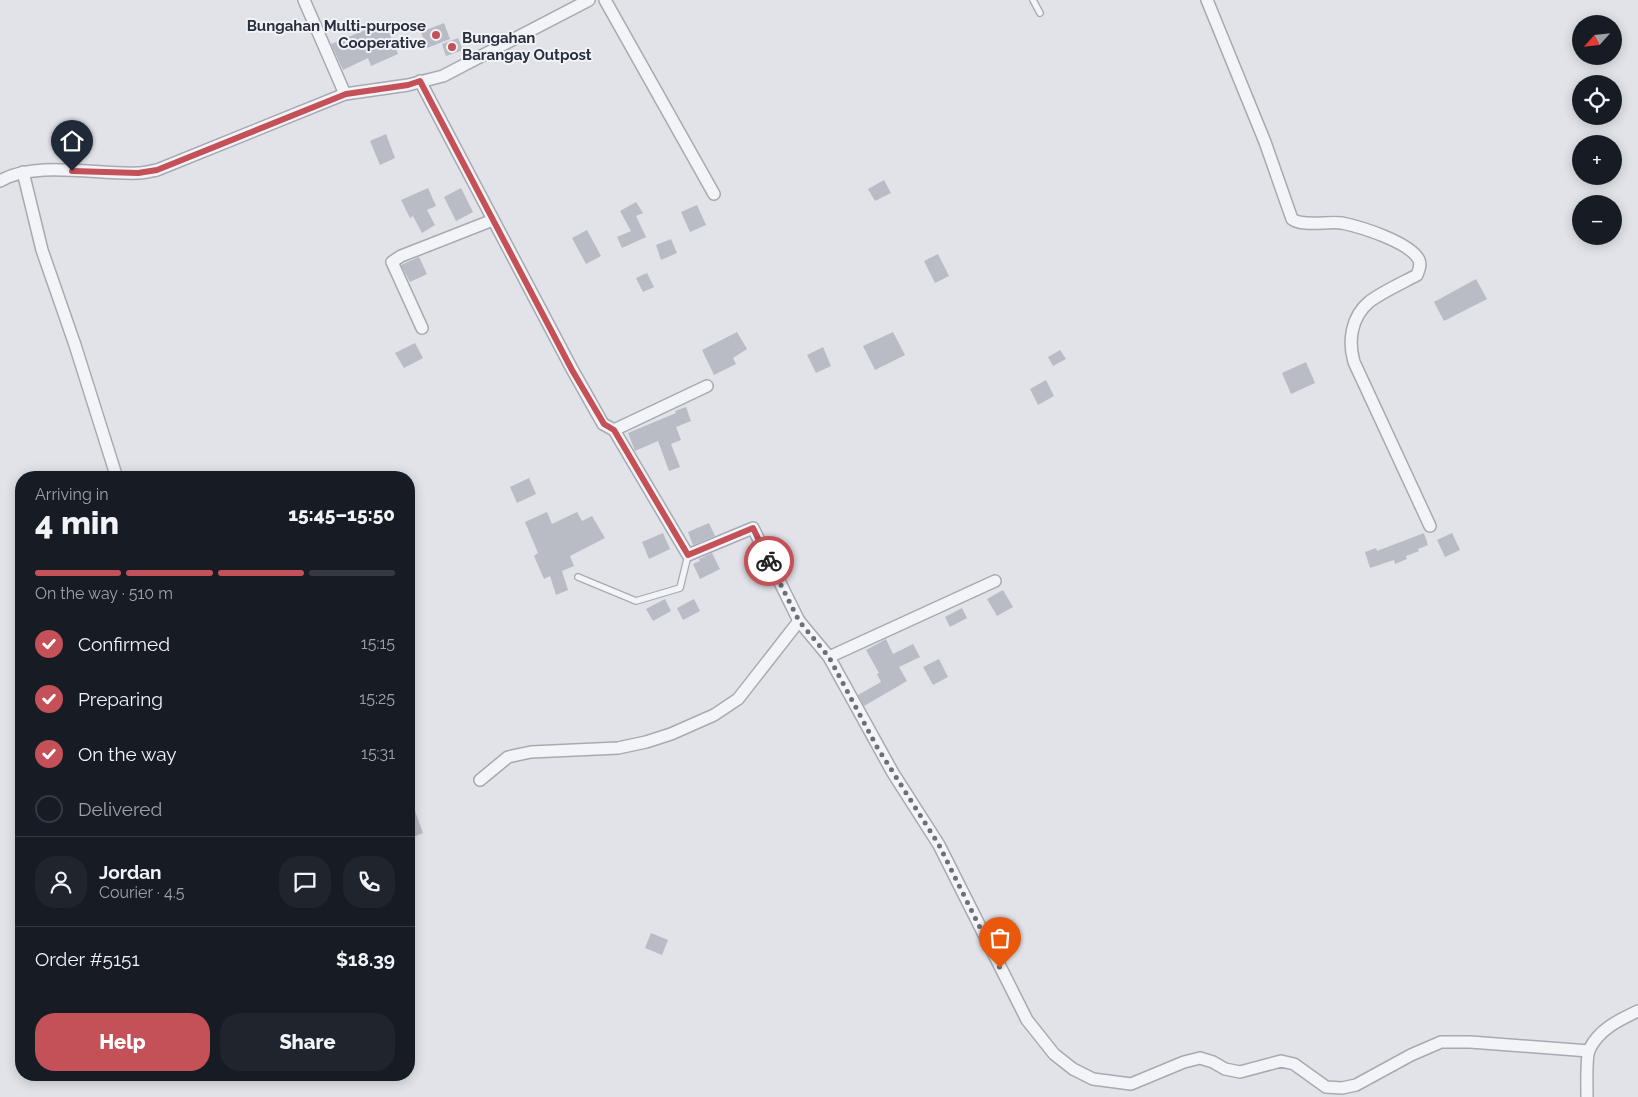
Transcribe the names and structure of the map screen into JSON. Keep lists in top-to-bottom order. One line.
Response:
{"places":["Bungahan Multi-purpose Cooperative","Bungahan Barangay Outpost"],"north":"bottom left","page":{"map_buttons":["+","−"],"heading":["4 min","Arriving in","15:45–15:50"],"panel":["Jordan","Courier · 4.5","Order #5151","$18.39"],"bar":"On the way · 510 m","list":[["Confirmed","15:15"],["Preparing","15:25"],["On the way","15:31"],"Delivered"],"buttons":["Help","Share"]}}
